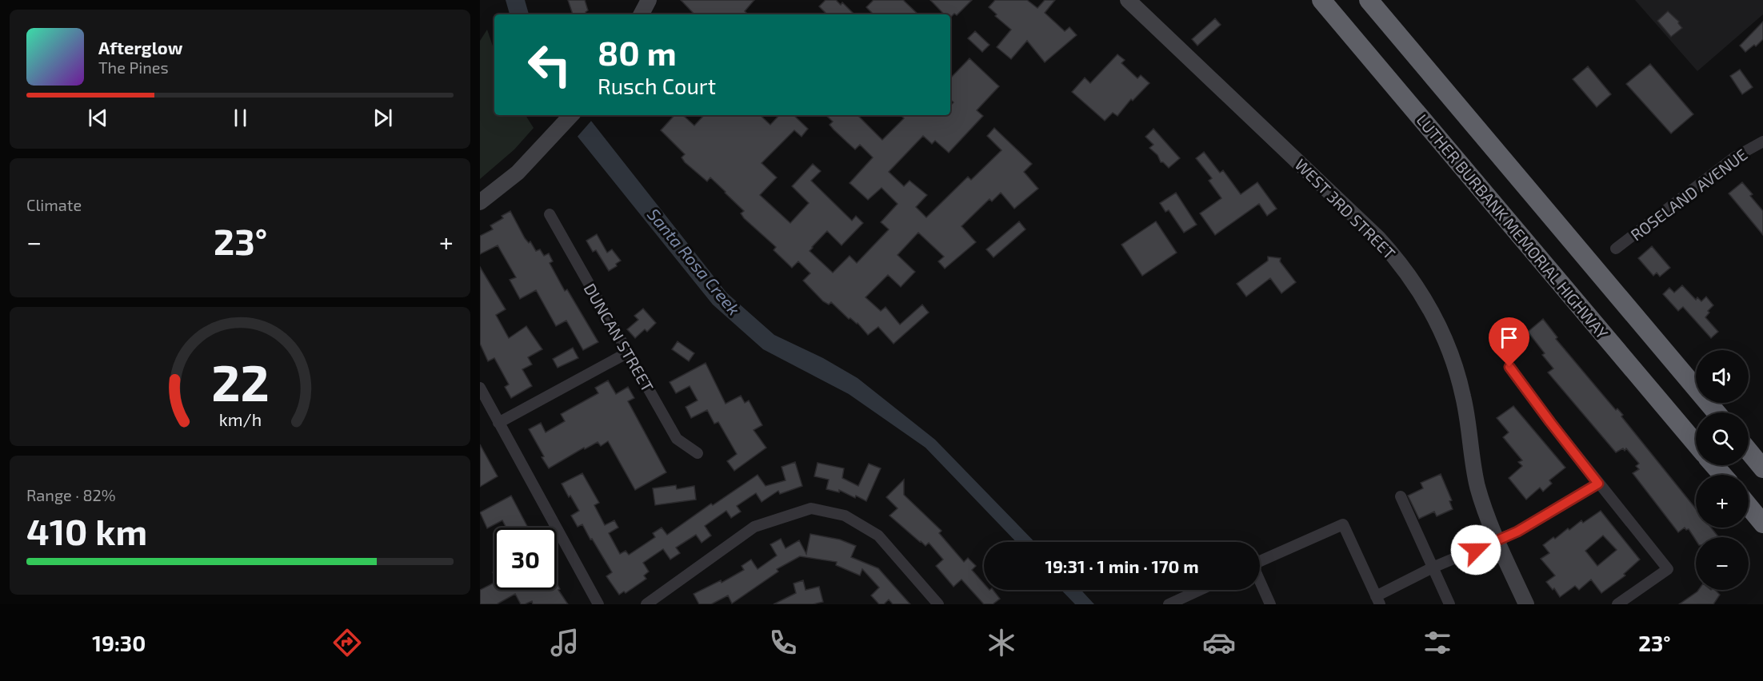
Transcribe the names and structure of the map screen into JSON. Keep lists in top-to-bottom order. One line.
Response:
{"streets":{"highway":["LUTHER BURBANK MEMORIAL HIGHWAY"],"main road":["WEST 3RD STREET"],"street":["ROSELAND AVENUE","DUNCAN STREET"]},"water":["Santa Rosa Creek"],"page":{"turn":["80 m","Rusch Court"],"song":["Afterglow","The Pines"],"tile":["Climate",["Range · 82%","410 km"]],"heat":["−","23°","+"],"map_buttons":["+","−"],"limit":"30","trip":"19:31 · 1 min · 170 m","tabs":["19:30","23°"],"gauge":["22","km/h"]}}
